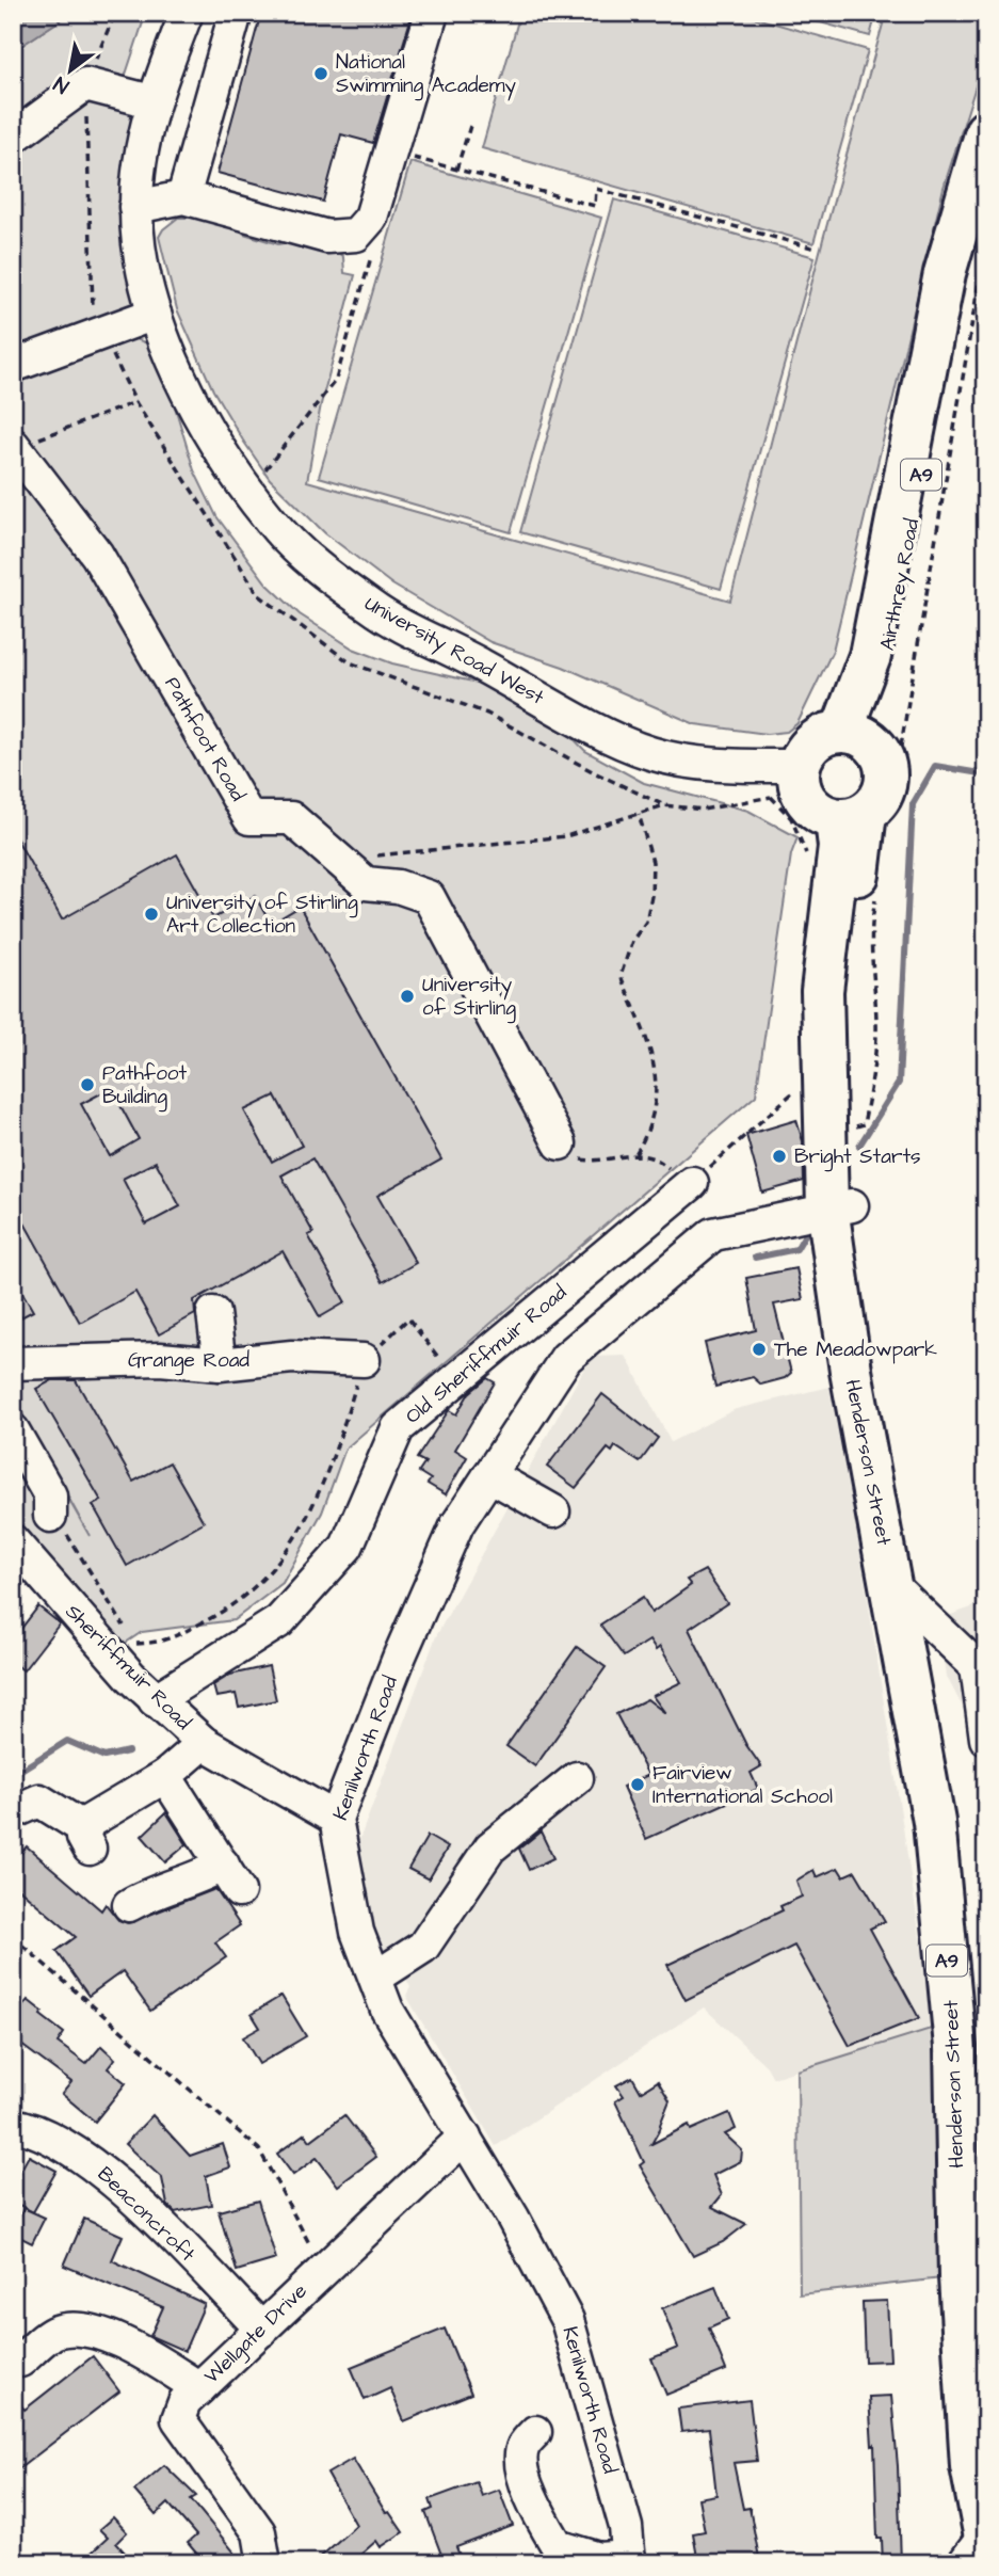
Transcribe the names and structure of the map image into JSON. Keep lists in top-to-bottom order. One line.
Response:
{"streets":{"main road":["A9","Airthrey Road","Henderson Street"],"street":["University Road West","Pathfoot Road","Old Sheriffmuir Road","Grange Road","Sheriffmuir Road","Kenilworth Road","Beaconcroft","Wellgate Drive"]},"crossings":[["A9","Airthrey Road"],["A9","University Road West"],["A9","Henderson Street"],["A9","Kenilworth Road"],["Airthrey Road","University Road West"],["Old Sheriffmuir Road","Sheriffmuir Road"],["Henderson Street","Kenilworth Road"],["Sheriffmuir Road","Kenilworth Road"],["Kenilworth Road","Wellgate Drive"],["Beaconcroft","Wellgate Drive"]],"places":["National Swimming Academy","University of Stirling Art Collection","University of Stirling","Pathfoot Building","Bright Starts","The Meadowpark","Fairview International School"],"north":"bottom left"}
